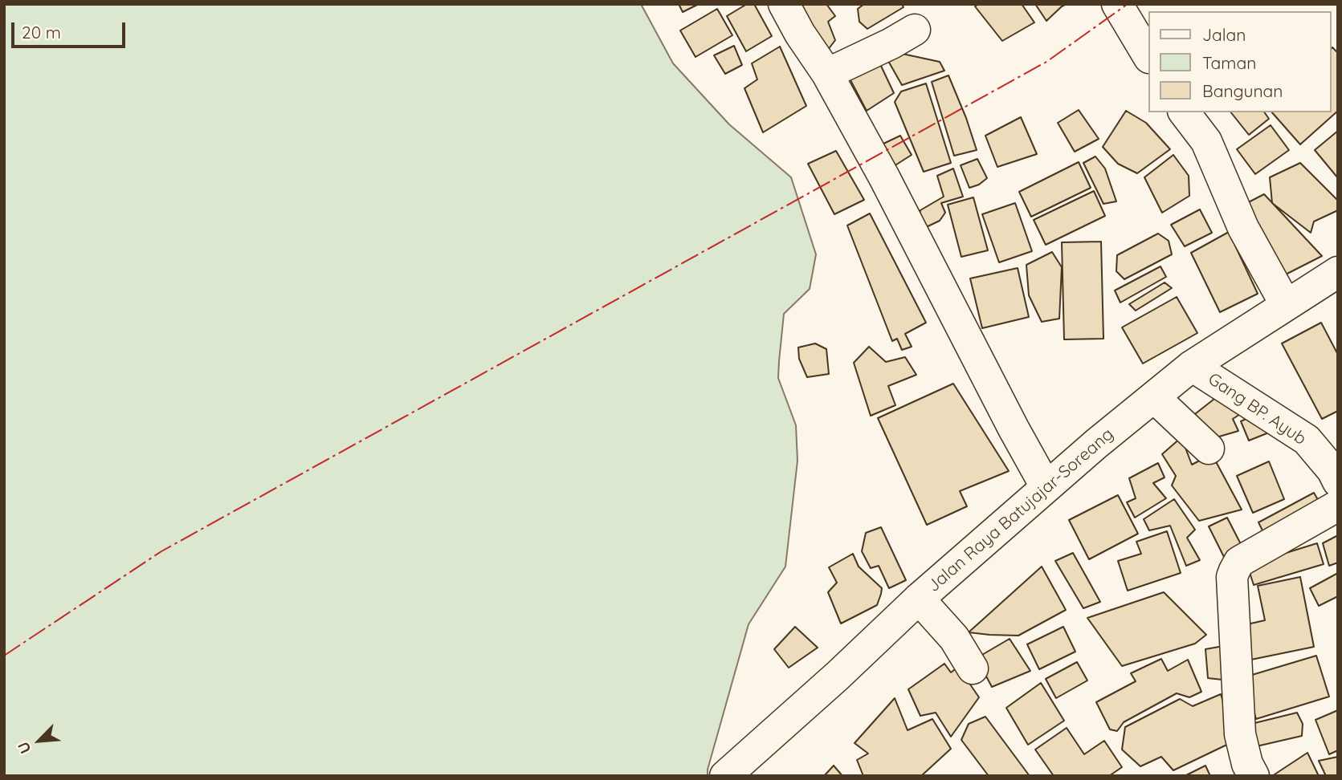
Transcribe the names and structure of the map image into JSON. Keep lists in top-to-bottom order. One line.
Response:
{"streets":{"main road":["Gang BP. Ayub","Jalan Raya Batujajar-Soreang"]},"crossings":[["Gang BP. Ayub","Jalan Raya Batujajar-Soreang"]],"legend":["Jalan","Taman","Bangunan"],"scale_bar":"20 m","north":"bottom left"}
